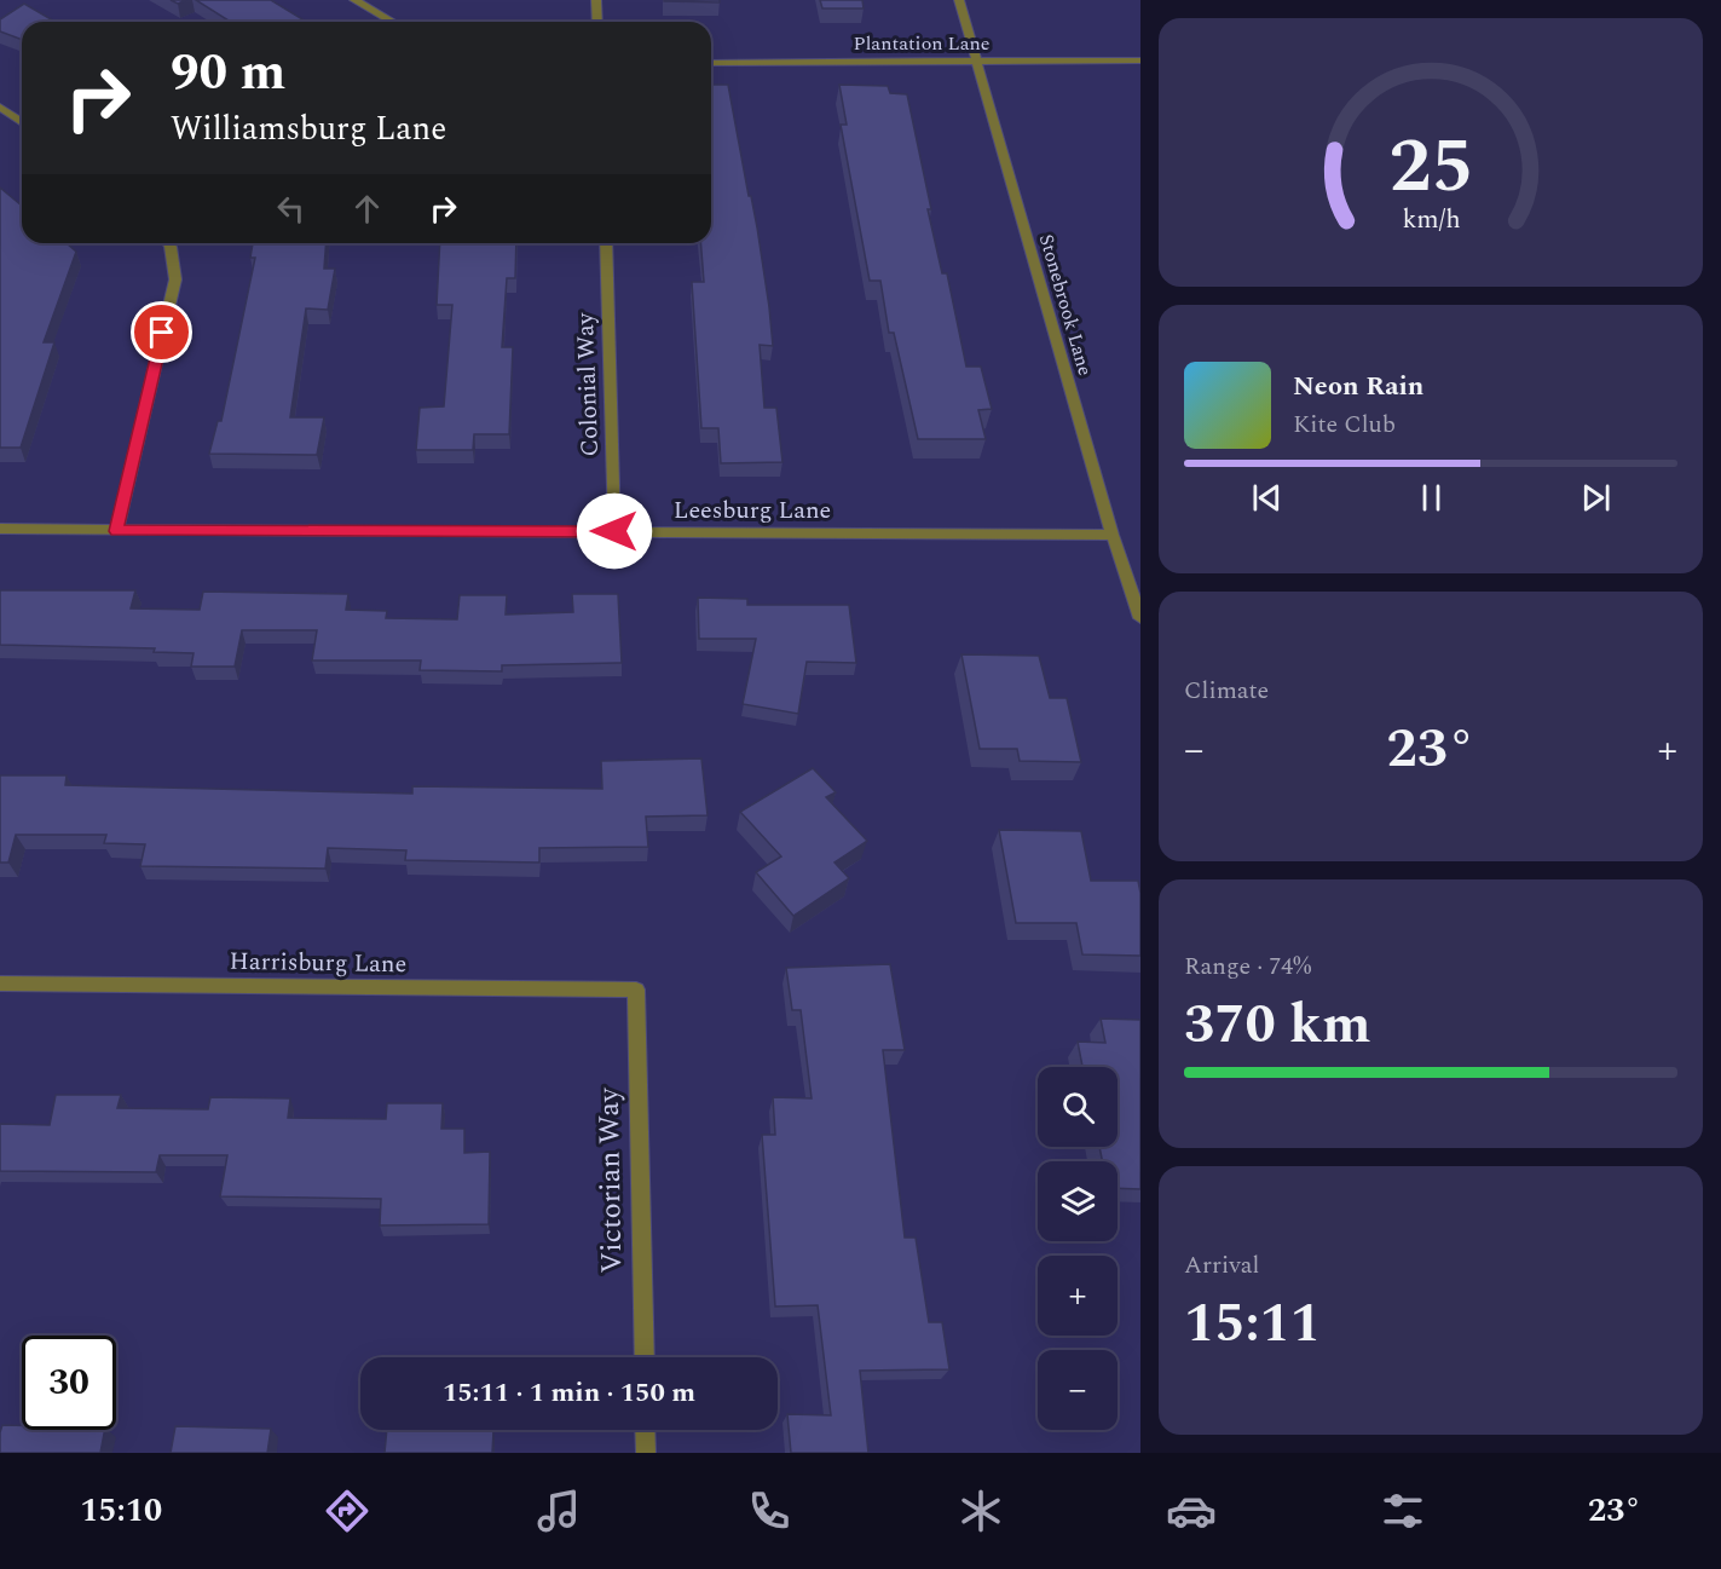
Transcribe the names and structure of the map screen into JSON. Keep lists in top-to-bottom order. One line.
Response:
{"streets":{"street":["Plantation Lane","Stonebrook Lane","Colonial Way","Leesburg Lane","Harrisburg Lane","Victorian Way"]},"crossings":[["Plantation Lane","Stonebrook Lane"],["Stonebrook Lane","Leesburg Lane"],["Colonial Way","Leesburg Lane"],["Harrisburg Lane","Victorian Way"]],"page":{"turn":["90 m","Williamsburg Lane"],"song":["Neon Rain","Kite Club"],"tile":["Climate",["Range · 74%","370 km"],["Arrival","15:11"]],"heat":["−","23°","+"],"map_buttons":["+","−"],"limit":"30","trip":"15:11 · 1 min · 150 m","tabs":["15:10","23°"],"gauge":["25","km/h"]}}
